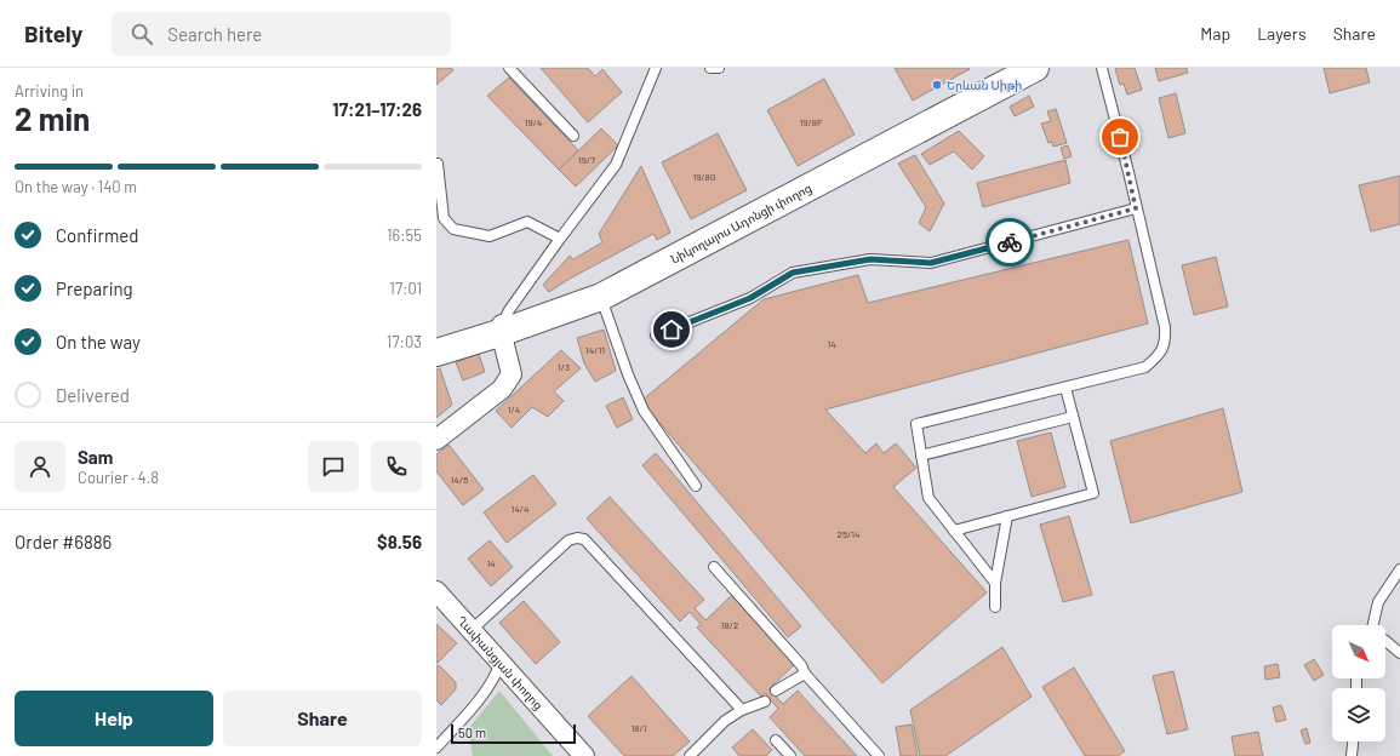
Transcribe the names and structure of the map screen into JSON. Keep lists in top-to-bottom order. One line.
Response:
{"streets":{"street":["Նիկողայոս Ադոնցի փողոց","Ղափանցյան փողոց"]},"places":["Երևան Սիթի"],"house_numbers":["19/4","19/8F","19/7","19/8G","14","14/11","1/3","1/4","14/5","14/4","25/14","14","18/2","18/1"],"scale_bar":"50 m","north":"bottom right","page":{"header":"Bitely","search":"Search here","nav":["Map","Layers","Share"],"heading":["2 min","Arriving in","17:21–17:26"],"panel":["Sam","Courier · 4.8","Order #6886","$8.56"],"bar":"On the way · 140 m","list":[["Confirmed","16:55"],["Preparing","17:01"],["On the way","17:03"],"Delivered"],"buttons":["Help","Share"],"scale":"50 m"}}
